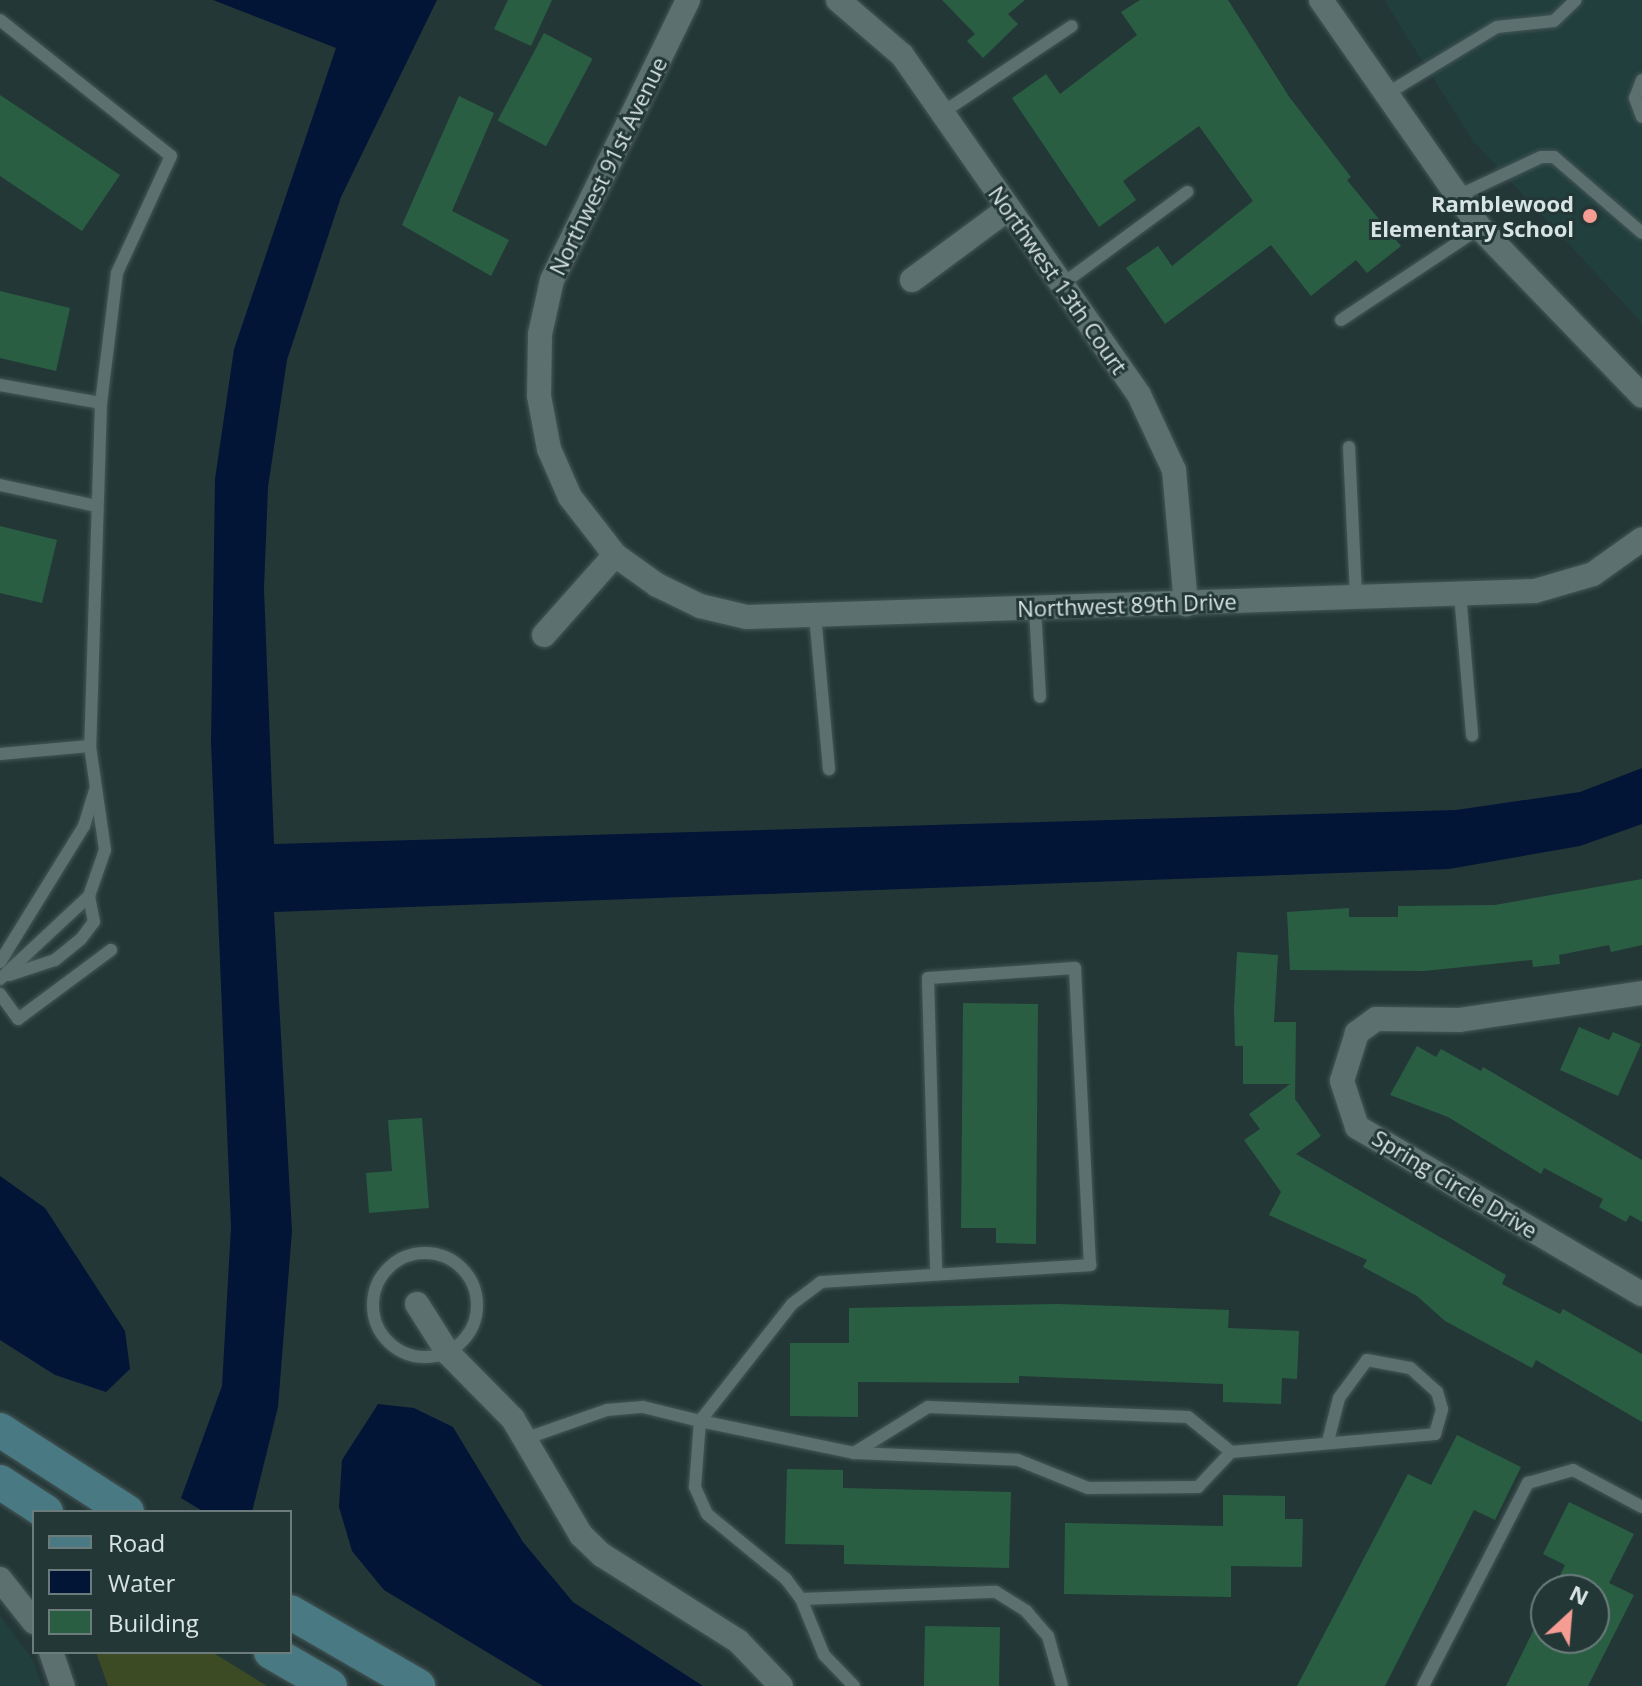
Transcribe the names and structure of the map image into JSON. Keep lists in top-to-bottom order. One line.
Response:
{"streets":{"street":["Northwest 91st Avenue","Northwest 13th Court","Northwest 89th Drive","Spring Circle Drive"]},"crossings":[["Northwest 91st Avenue","Northwest 89th Drive"],["Northwest 13th Court","Northwest 89th Drive"]],"places":["Ramblewood Elementary School"],"legend":["Road","Water","Building"],"north":"top right"}
